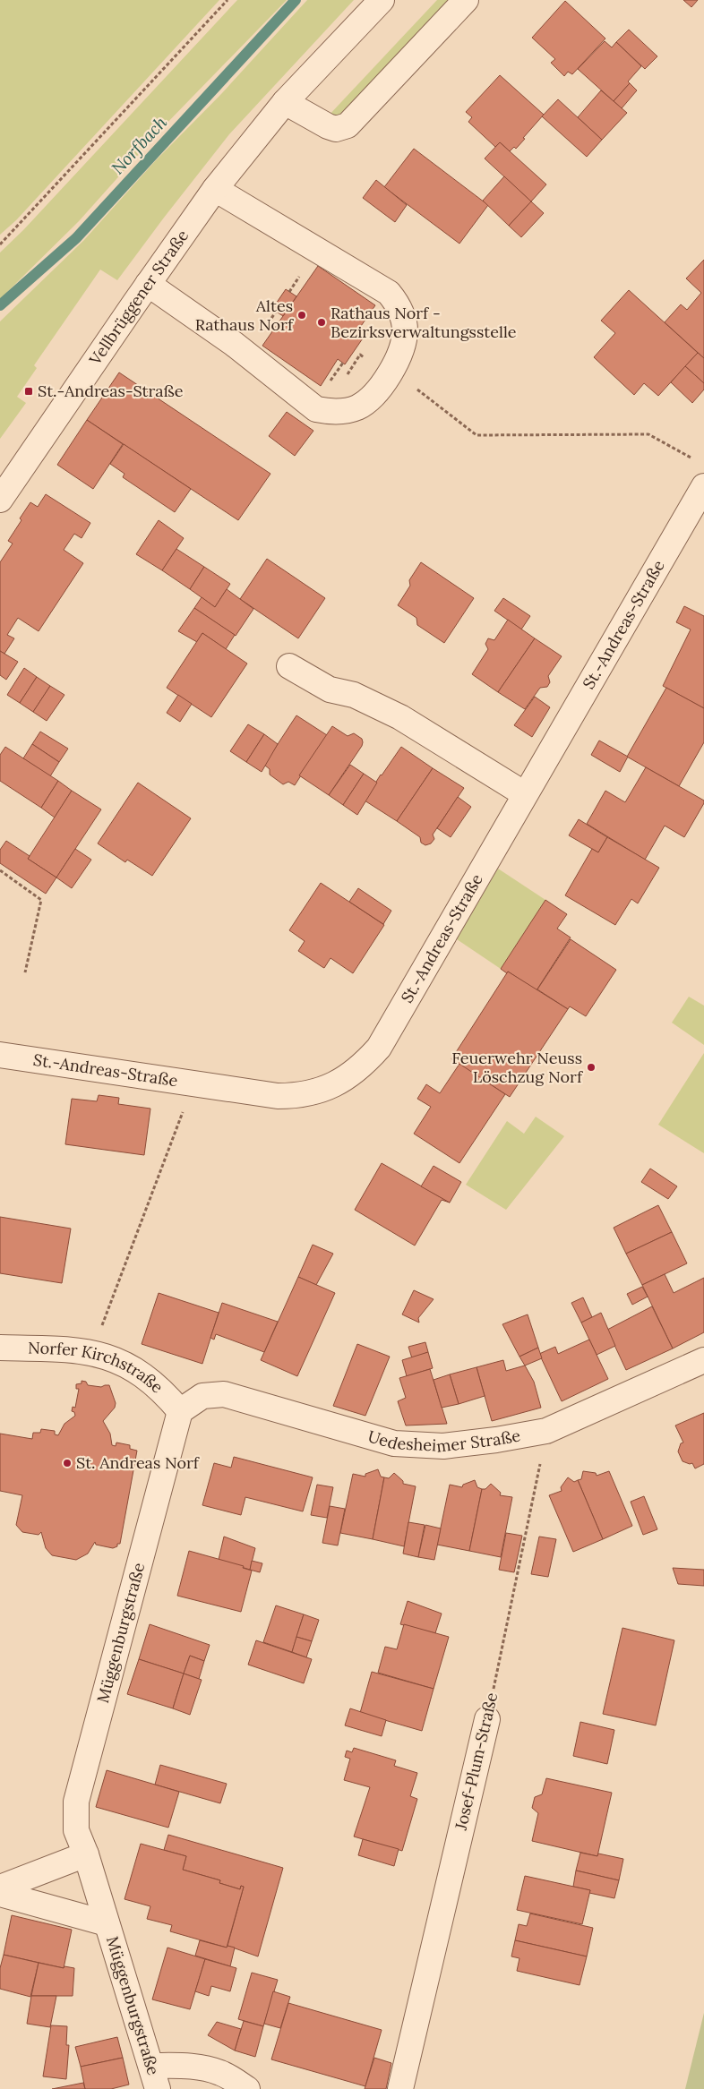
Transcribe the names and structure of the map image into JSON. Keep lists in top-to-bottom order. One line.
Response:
{"streets":{"street":["Vellbrüggener Straße","St.-Andreas-Straße","Norfer Kirchstraße","Uedesheimer Straße","Müggenburgstraße","Josef-Plum-Straße"]},"crossings":[["Norfer Kirchstraße","Uedesheimer Straße"],["Norfer Kirchstraße","Müggenburgstraße"],["Uedesheimer Straße","Müggenburgstraße"],["Uedesheimer Straße","Josef-Plum-Straße"]],"water":["Norfbach"],"places":{"other":["Altes Rathaus Norf","Rathaus Norf - Bezirksverwaltungsstelle","Feuerwehr Neuss Löschzug Norf","St. Andreas Norf"],"transit":["St.-Andreas-Straße"]}}
